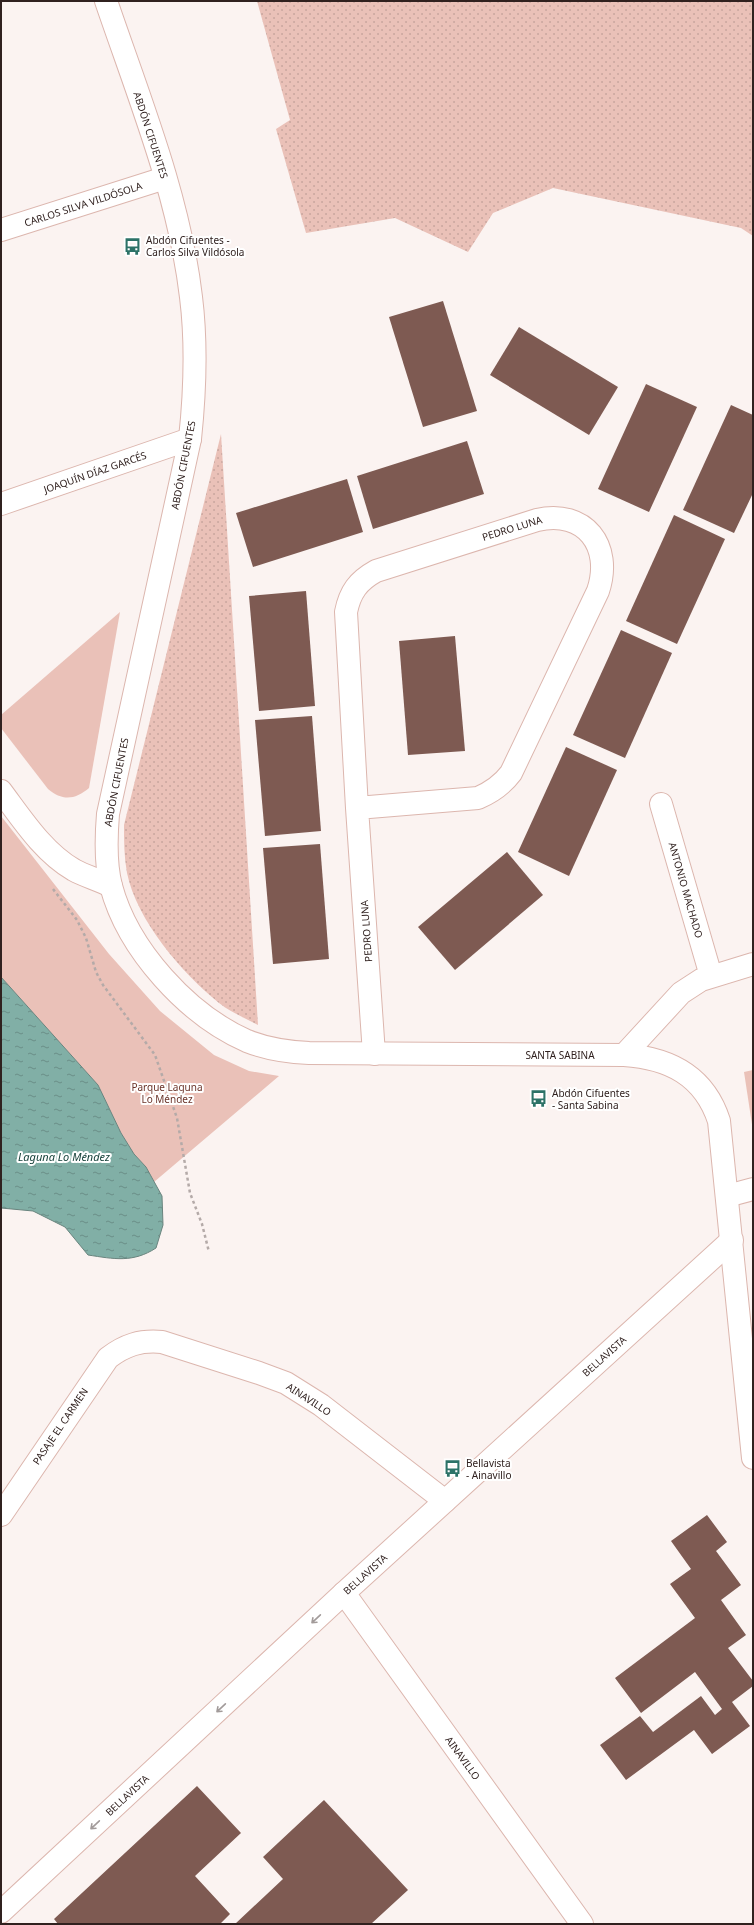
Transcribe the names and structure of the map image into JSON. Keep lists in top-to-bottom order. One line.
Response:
{"streets":{"street":["ABDÓN CIFUENTES","CARLOS SILVA VILDÓSOLA","JOAQUÍN DÍAZ GARCÉS","PEDRO LUNA","ANTONIO MACHADO","SANTA SABINA","BELLAVISTA","AINAVILLO","PASAJE EL CARMEN"]},"crossings":[["ABDÓN CIFUENTES","CARLOS SILVA VILDÓSOLA"],["ABDÓN CIFUENTES","JOAQUÍN DÍAZ GARCÉS"],["ABDÓN CIFUENTES","SANTA SABINA"],["PEDRO LUNA","SANTA SABINA"],["SANTA SABINA","BELLAVISTA"],["BELLAVISTA","AINAVILLO"],["AINAVILLO","PASAJE EL CARMEN"]],"one_way":["BELLAVISTA"],"water":["Laguna Lo Méndez"],"parks":["Parque Laguna Lo Méndez"],"places":{"bus stop":["Abdón Cifuentes - Carlos Silva Vildósola","Abdón Cifuentes - Santa Sabina","Bellavista - Ainavillo"]}}
